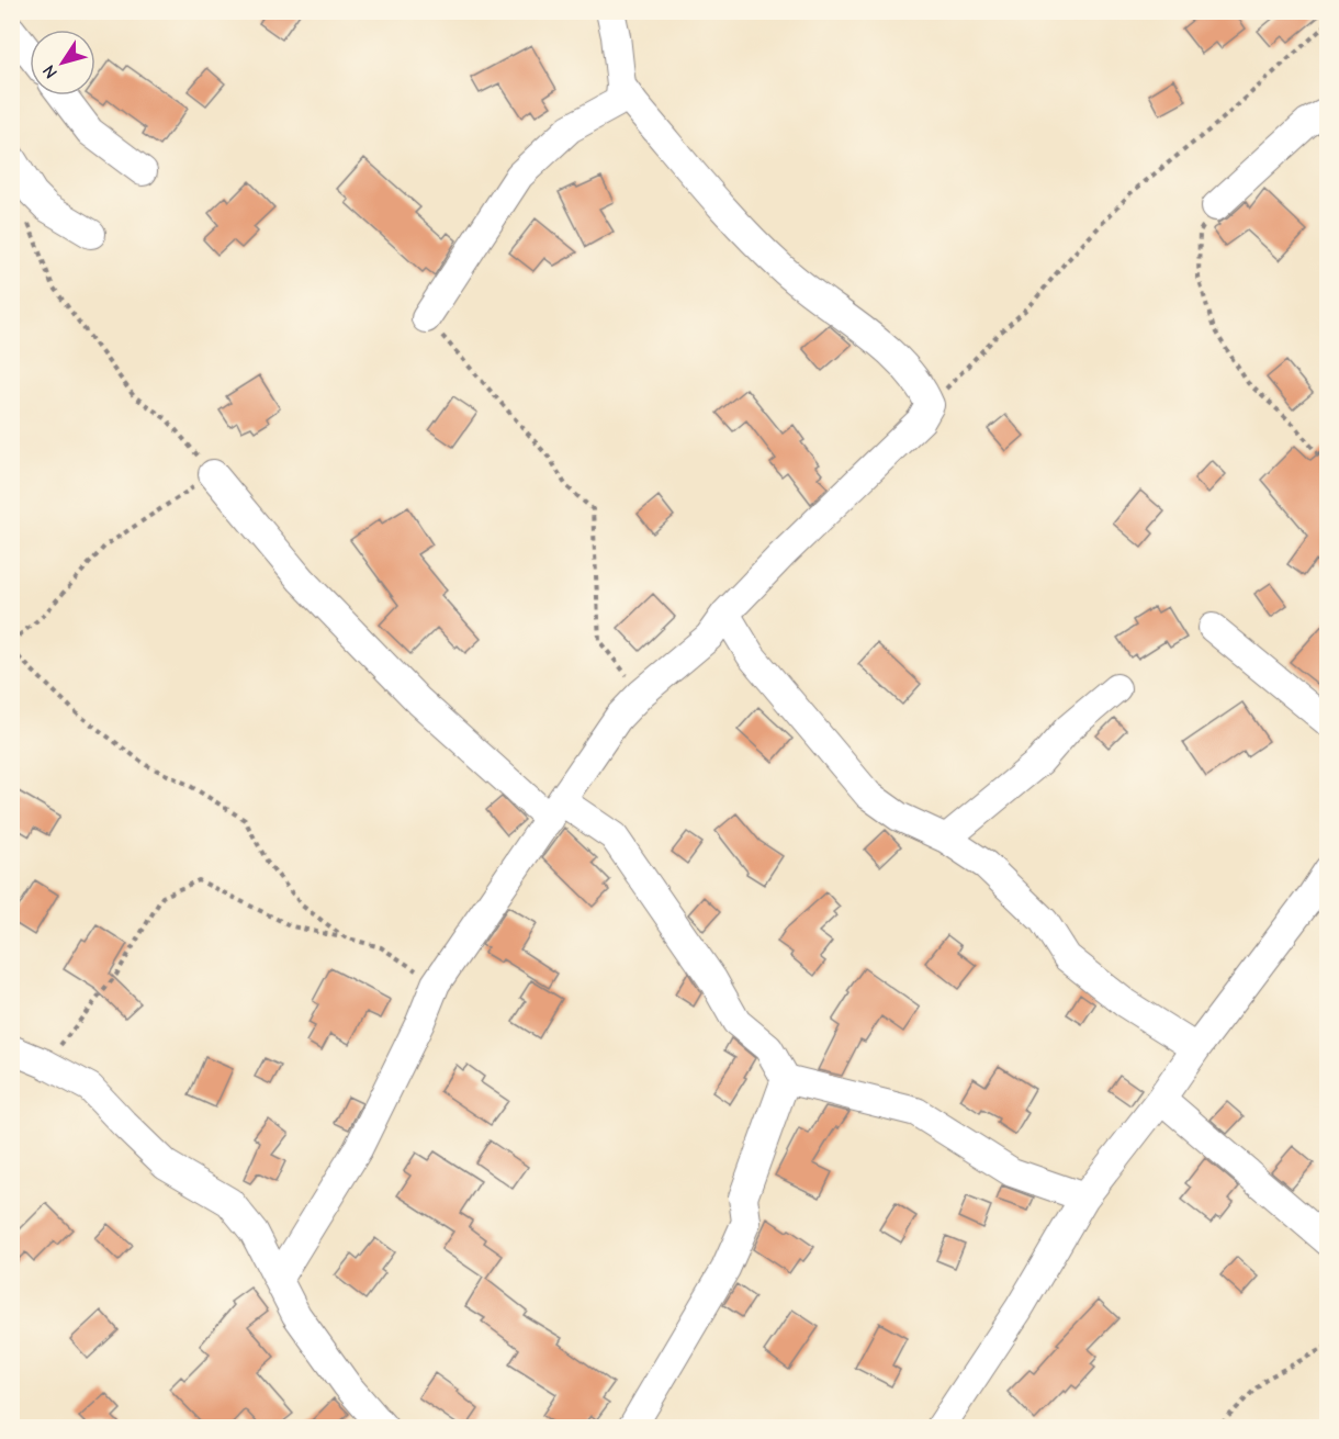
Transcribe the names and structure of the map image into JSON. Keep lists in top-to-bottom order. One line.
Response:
{"north":"bottom left"}
